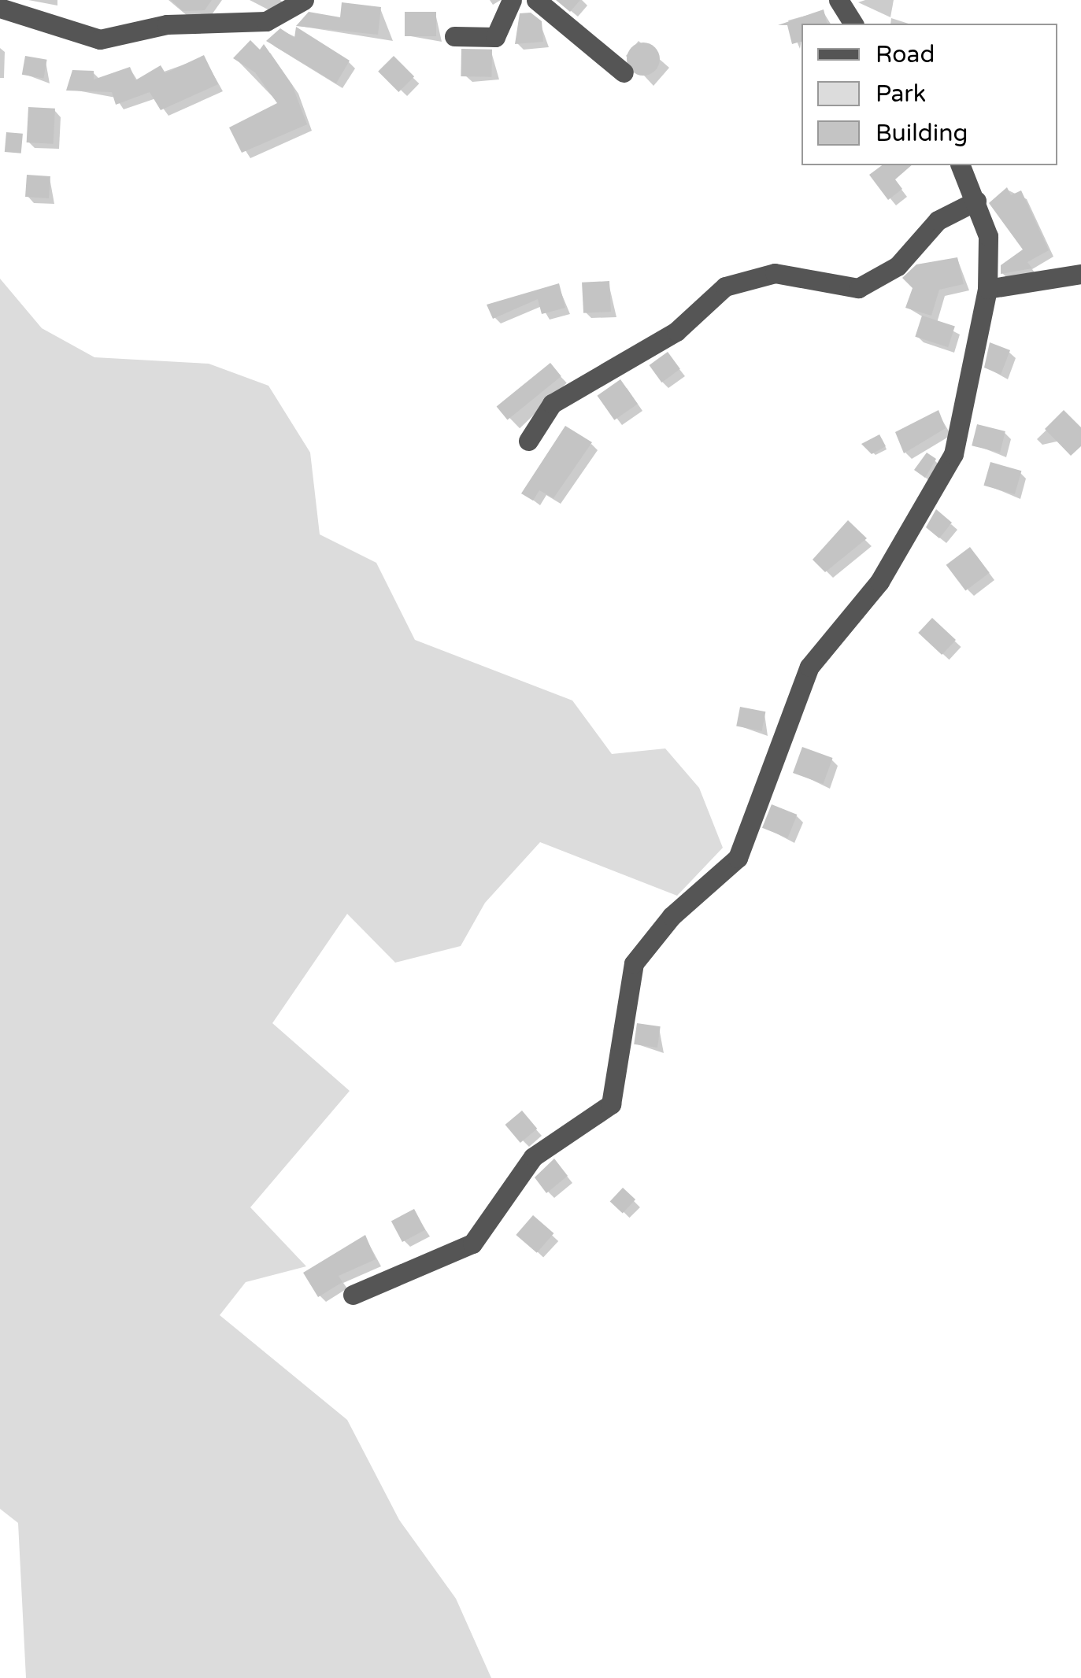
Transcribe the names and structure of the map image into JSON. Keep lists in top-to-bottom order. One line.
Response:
{"legend":["Road","Park","Building"]}
